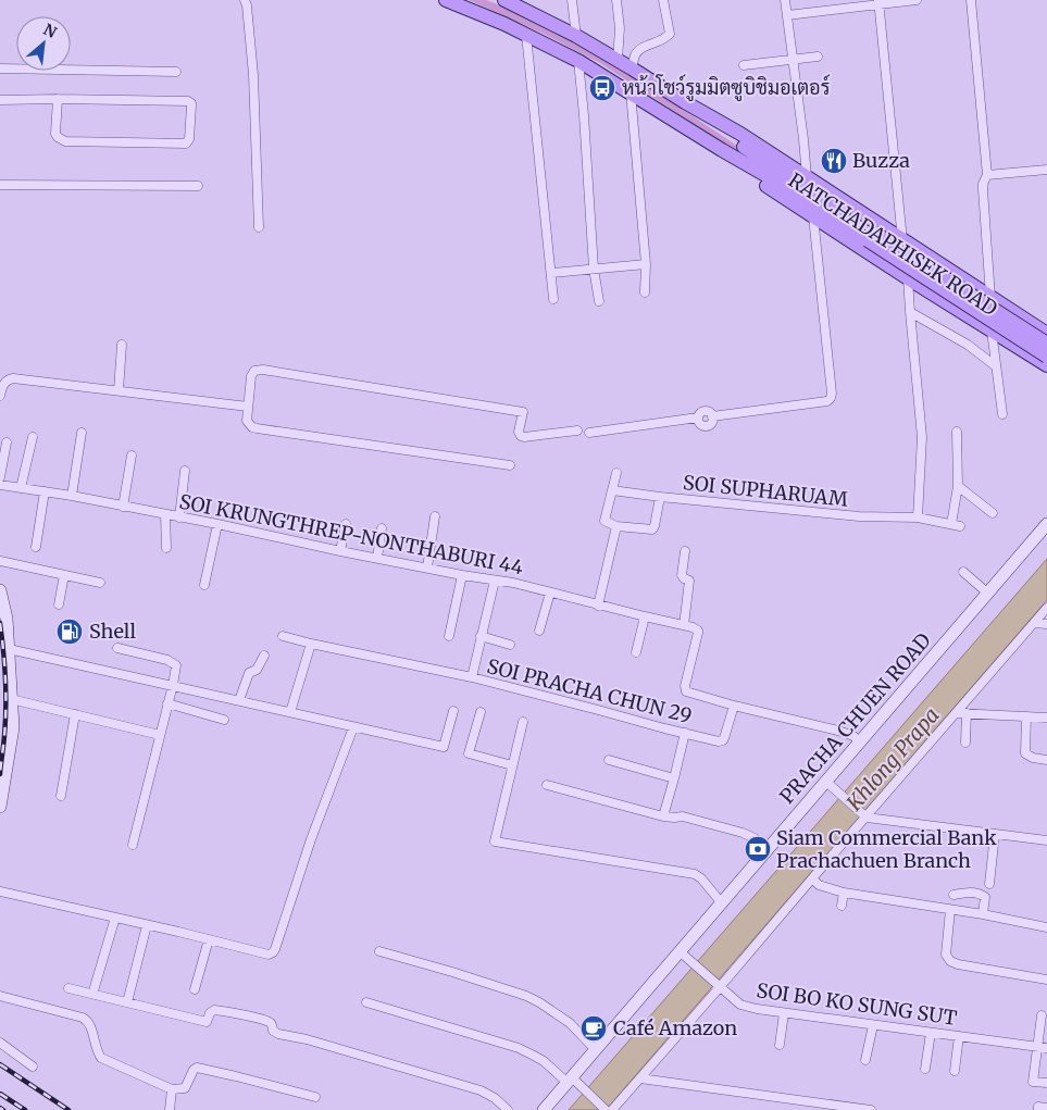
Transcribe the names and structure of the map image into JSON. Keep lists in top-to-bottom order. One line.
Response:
{"streets":{"main road":["RATCHADAPHISEK ROAD","PRACHA CHUEN ROAD"],"street":["SOI SUPHARUAM","SOI KRUNGTHREP-NONTHABURI 44","SOI PRACHA CHUN 29","SOI BO KO SUNG SUT"]},"crossings":[["SOI KRUNGTHREP-NONTHABURI 44","SOI PRACHA CHUN 29"],["PRACHA CHUEN ROAD","SOI BO KO SUNG SUT"]],"water":["Khlong Prapa"],"places":{"bus stop":["หน้าโชว์รูมมิตซูบิชิมอเตอร์"],"restaurant":["Buzza"],"fuel station":["Shell"],"bank":["Siam Commercial Bank Prachachuen Branch"],"cafe":["Café Amazon"]},"north":"top right"}
